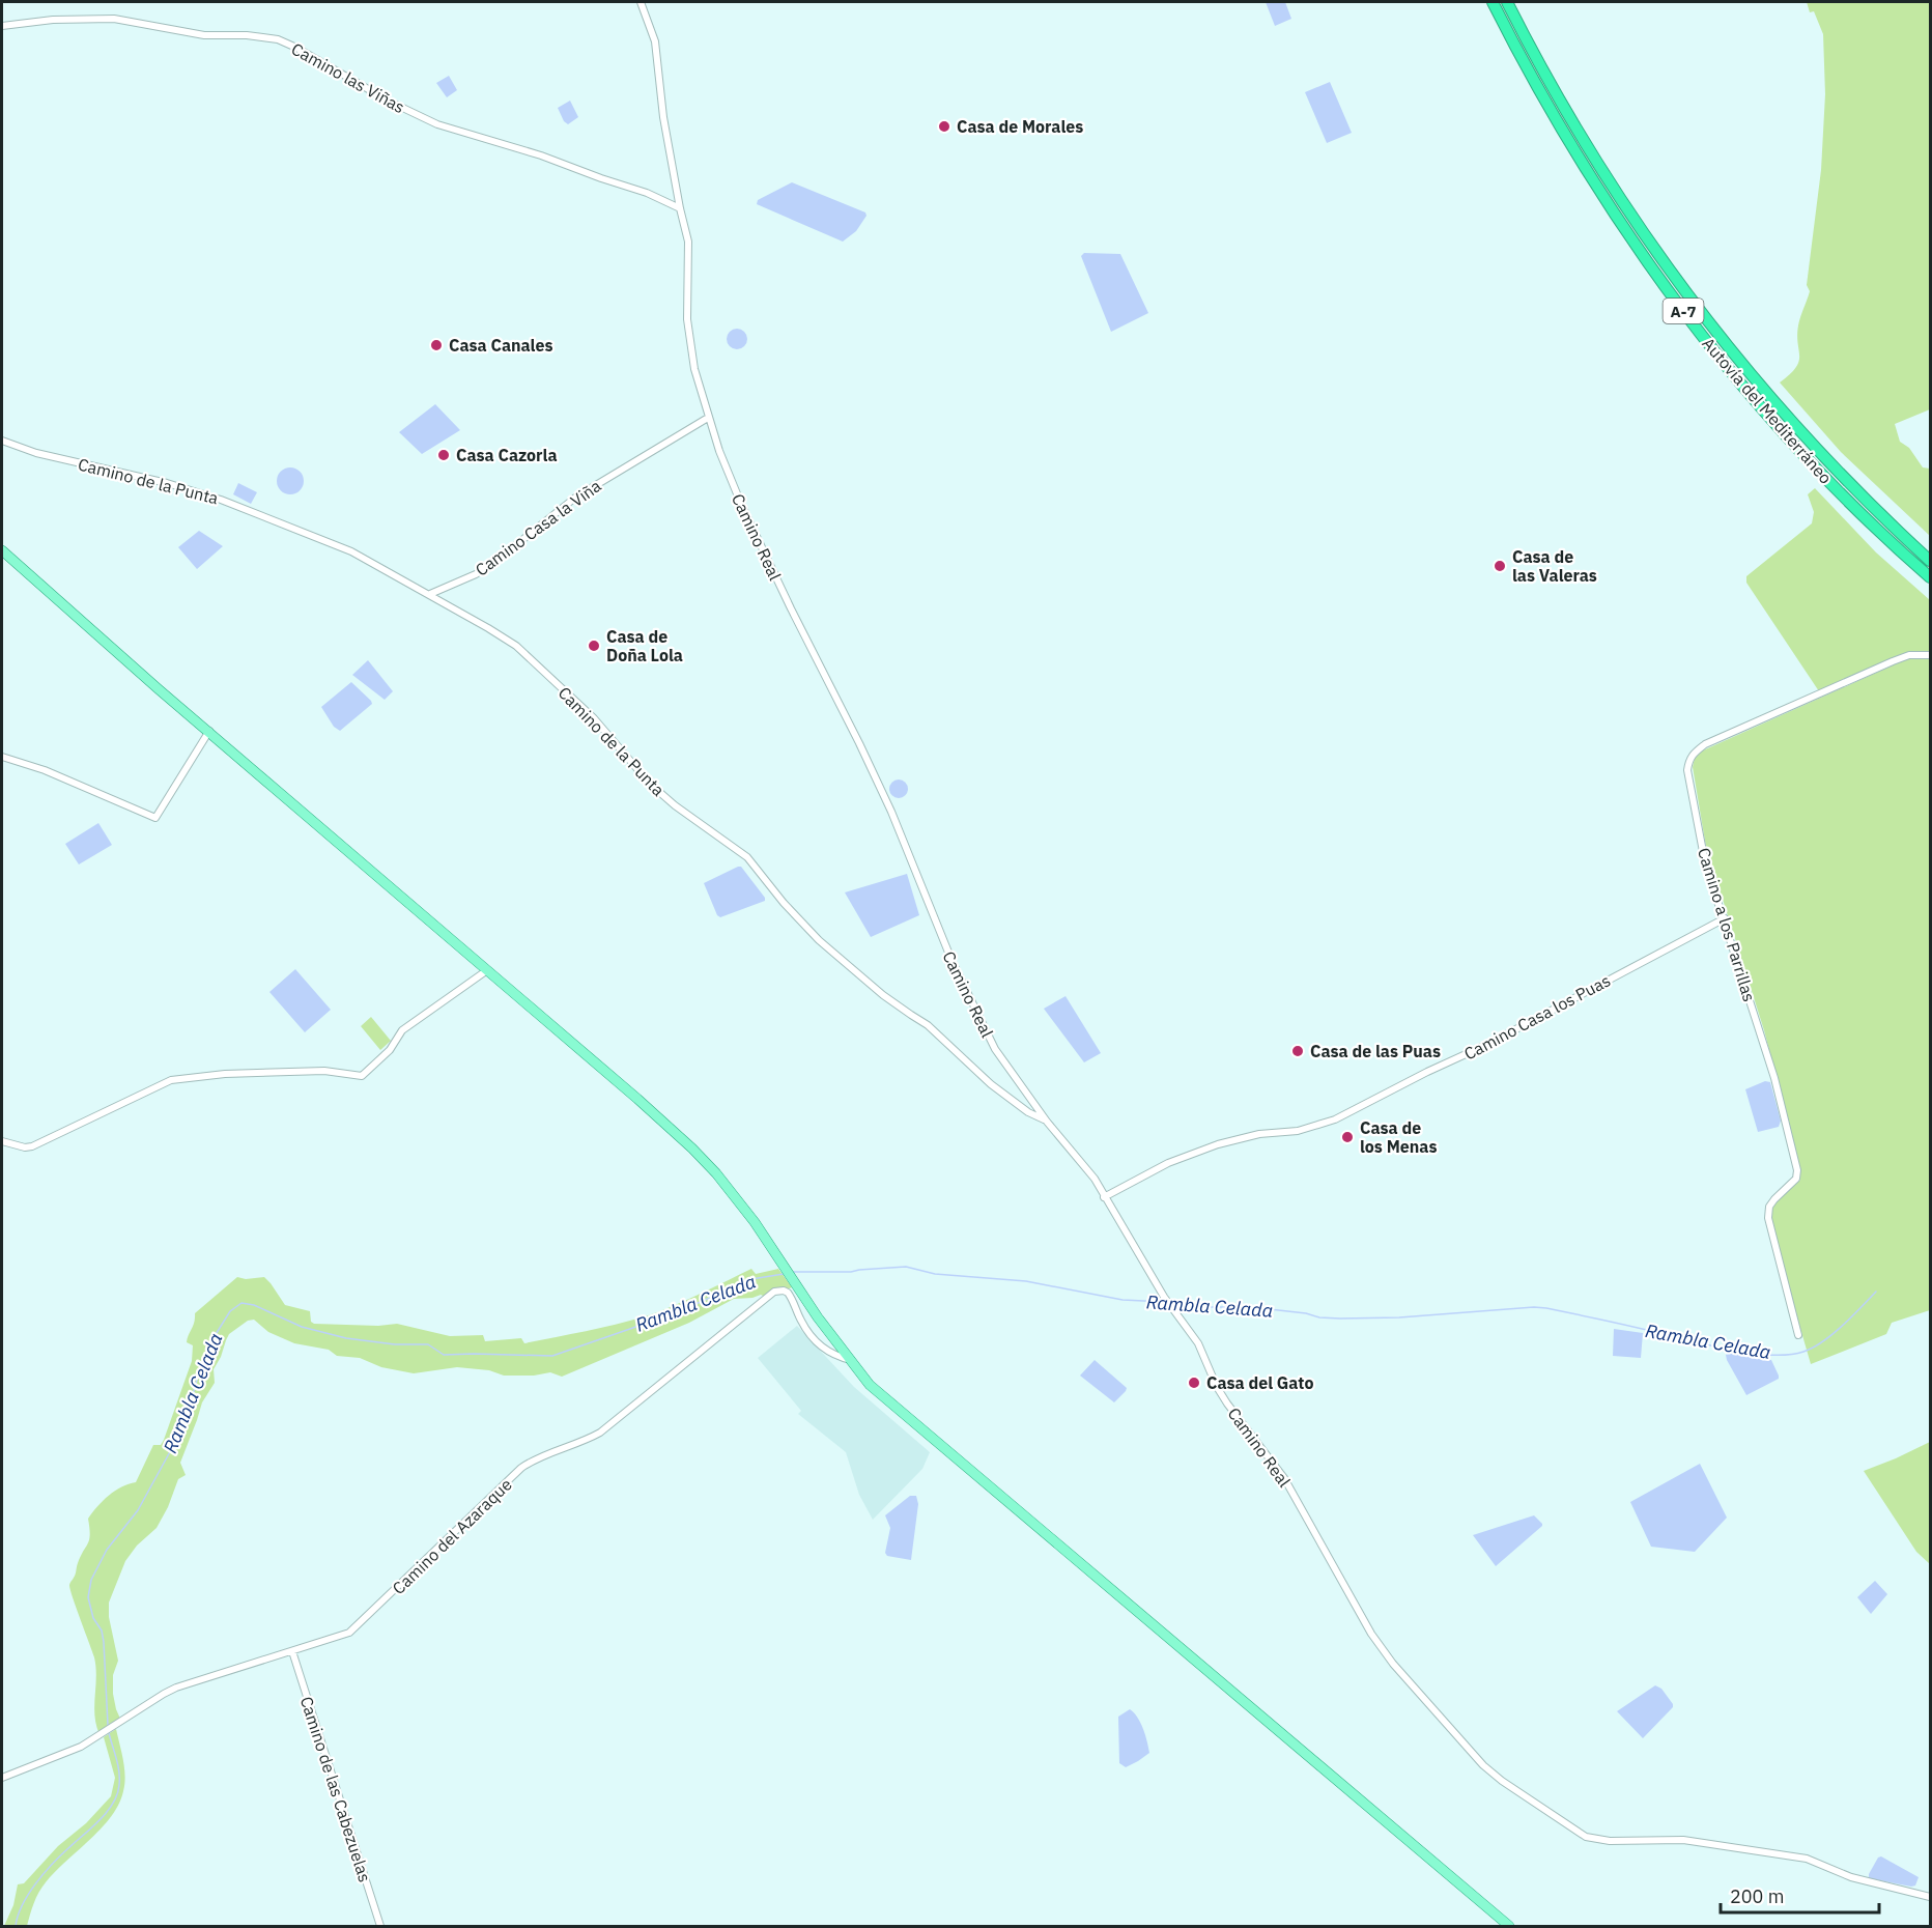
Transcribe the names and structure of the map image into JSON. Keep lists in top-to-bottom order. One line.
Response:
{"streets":{"highway":["A-7","Autovía del Mediterráneo"],"street":["Camino las Viñas","Camino de la Punta","Camino Casa la Viña","Camino Real","Camino a los Parrillas","Camino Casa los Puas","Camino del Azaraque","Camino de las Cabezuelas"]},"crossings":[["Camino las Viñas","Camino Real"],["Camino de la Punta","Camino Casa la Viña"],["Camino de la Punta","Camino Real"],["Camino Casa la Viña","Camino Real"],["Camino Real","Camino Casa los Puas"],["Camino a los Parrillas","Camino Casa los Puas"],["Camino del Azaraque","Camino de las Cabezuelas"]],"water":["Rambla Celada"],"places":["Casa de Morales","Casa Canales","Casa Cazorla","Casa de las Valeras","Casa de Doña Lola","Casa de las Puas","Casa de los Menas","Casa del Gato"],"scale_bar":"200 m"}
